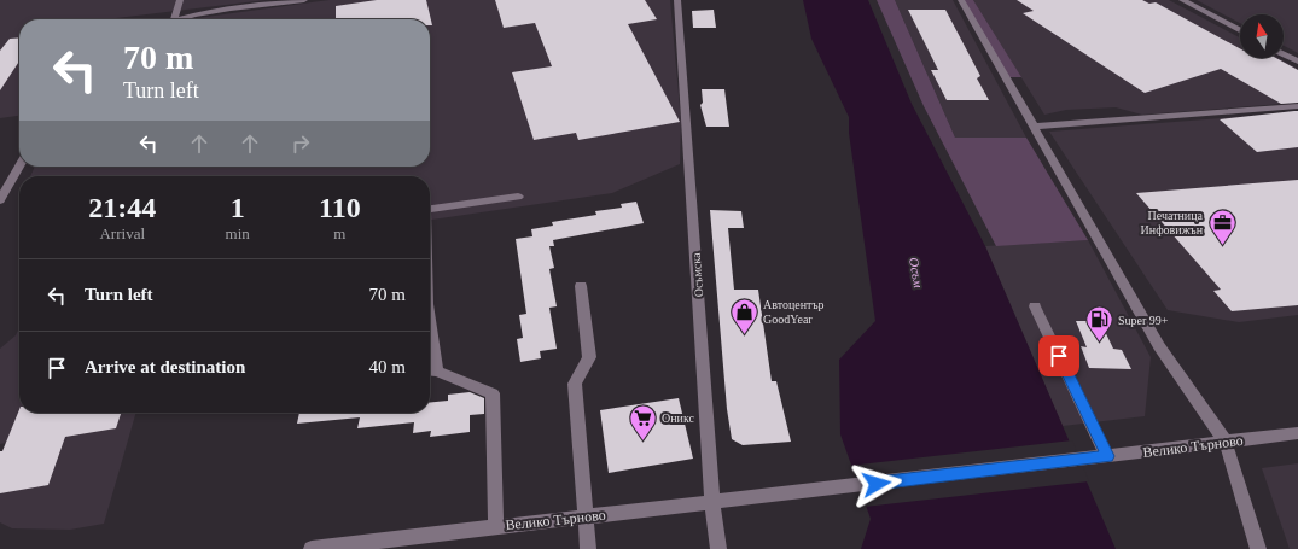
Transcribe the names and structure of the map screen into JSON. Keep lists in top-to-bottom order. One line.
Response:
{"streets":{"street":["Осъмска","Велико Търново"]},"crossings":[["Осъмска","Велико Търново"]],"water":["Осъм"],"places":{"office":["Печатница Инфовижън"],"shop":["Автоцентър GoodYear"],"fuel station":["Super 99+"],"supermarket":["Оникс"]},"north":"top","page":{"turn":["70 m","Turn left"],"eta":["21:44","Arrival","1","min","110","m"],"list":[{"name":"Turn left","value":"70 m"},{"name":"Arrive at destination","value":"40 m"}]}}
